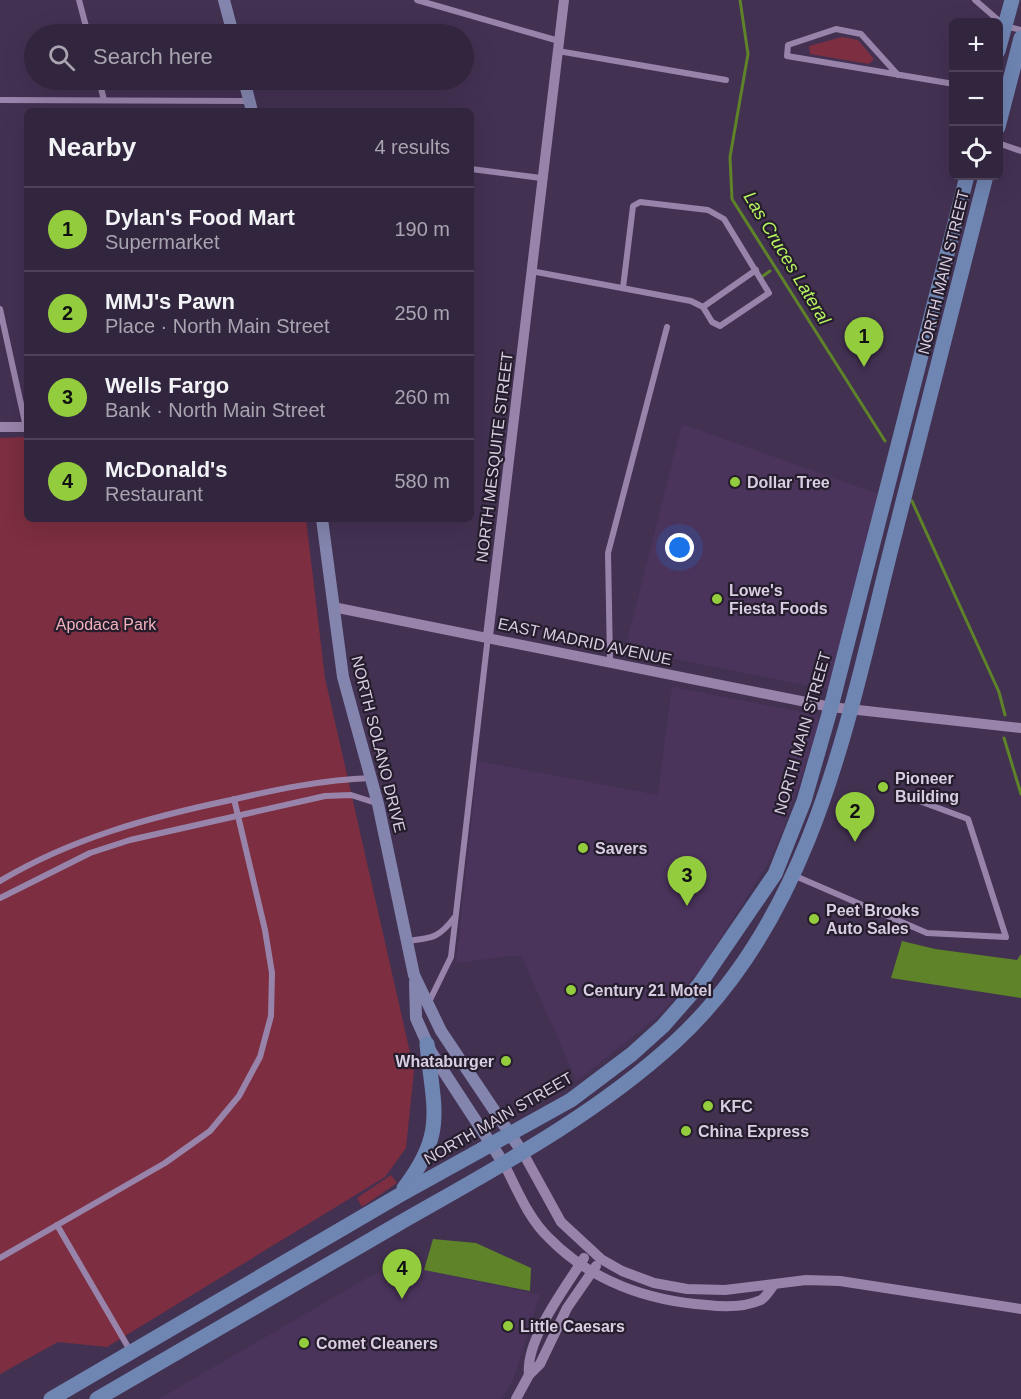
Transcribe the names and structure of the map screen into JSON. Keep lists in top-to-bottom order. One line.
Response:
{"streets":{"main road":["NORTH MAIN STREET","NORTH SOLANO DRIVE"],"street":["NORTH MESQUITE STREET","EAST MADRID AVENUE"]},"crossings":[["NORTH MAIN STREET","EAST MADRID AVENUE"],["NORTH MAIN STREET","NORTH SOLANO DRIVE"],["NORTH MESQUITE STREET","EAST MADRID AVENUE"],["NORTH MESQUITE STREET","NORTH SOLANO DRIVE"],["EAST MADRID AVENUE","NORTH SOLANO DRIVE"]],"water":["Las Cruces Lateral"],"parks":["Apodaca Park"],"places":["Dollar Tree","Lowe's Fiesta Foods","Pioneer Building","Savers","Peet Brooks Auto Sales","Century 21 Motel","Whataburger","KFC","China Express","Little Caesars","Comet Cleaners"],"page":{"map_buttons":["+","−"],"search":"Search here","heading":["Nearby","4 results"],"list":[{"mark":"1","name":"Dylan's Food Mart","note":"Supermarket","value":"190 m"},{"mark":"2","name":"MMJ's Pawn","note":"Place · North Main Street","value":"250 m"},{"mark":"3","name":"Wells Fargo","note":"Bank · North Main Street","value":"260 m"},{"mark":"4","name":"McDonald's","note":"Restaurant","value":"580 m"}],"pins":["1","2","3","4"]}}
